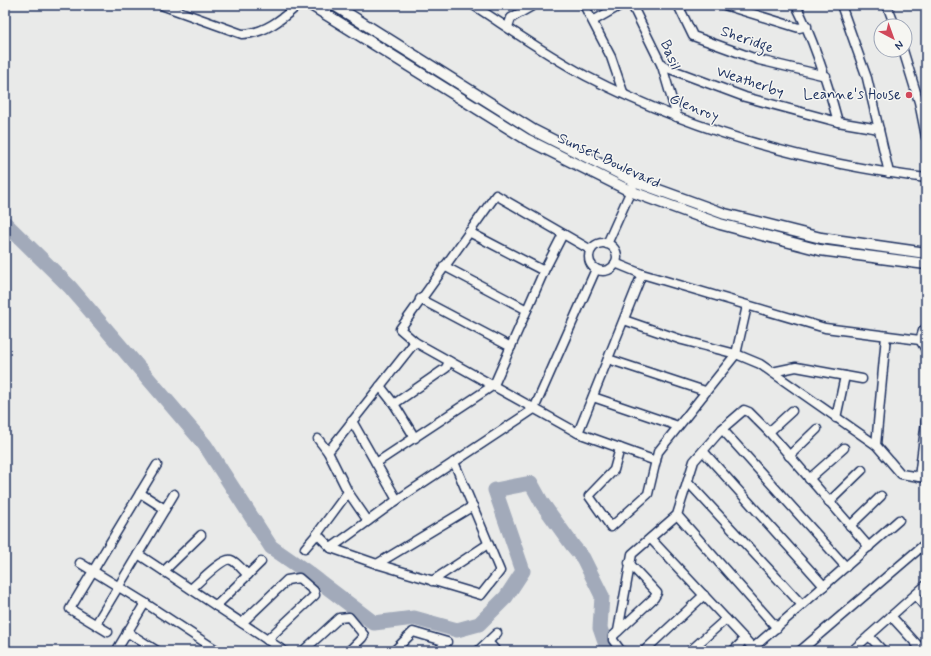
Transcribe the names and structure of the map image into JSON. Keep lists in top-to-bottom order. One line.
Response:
{"streets":{"main road":["Sunset Boulevard"],"street":["Sheridge","Basil","Weatherby","Glenroy"]},"crossings":[["Basil","Weatherby"],["Basil","Glenroy"]],"places":["Leanne's House"],"north":"bottom right"}
